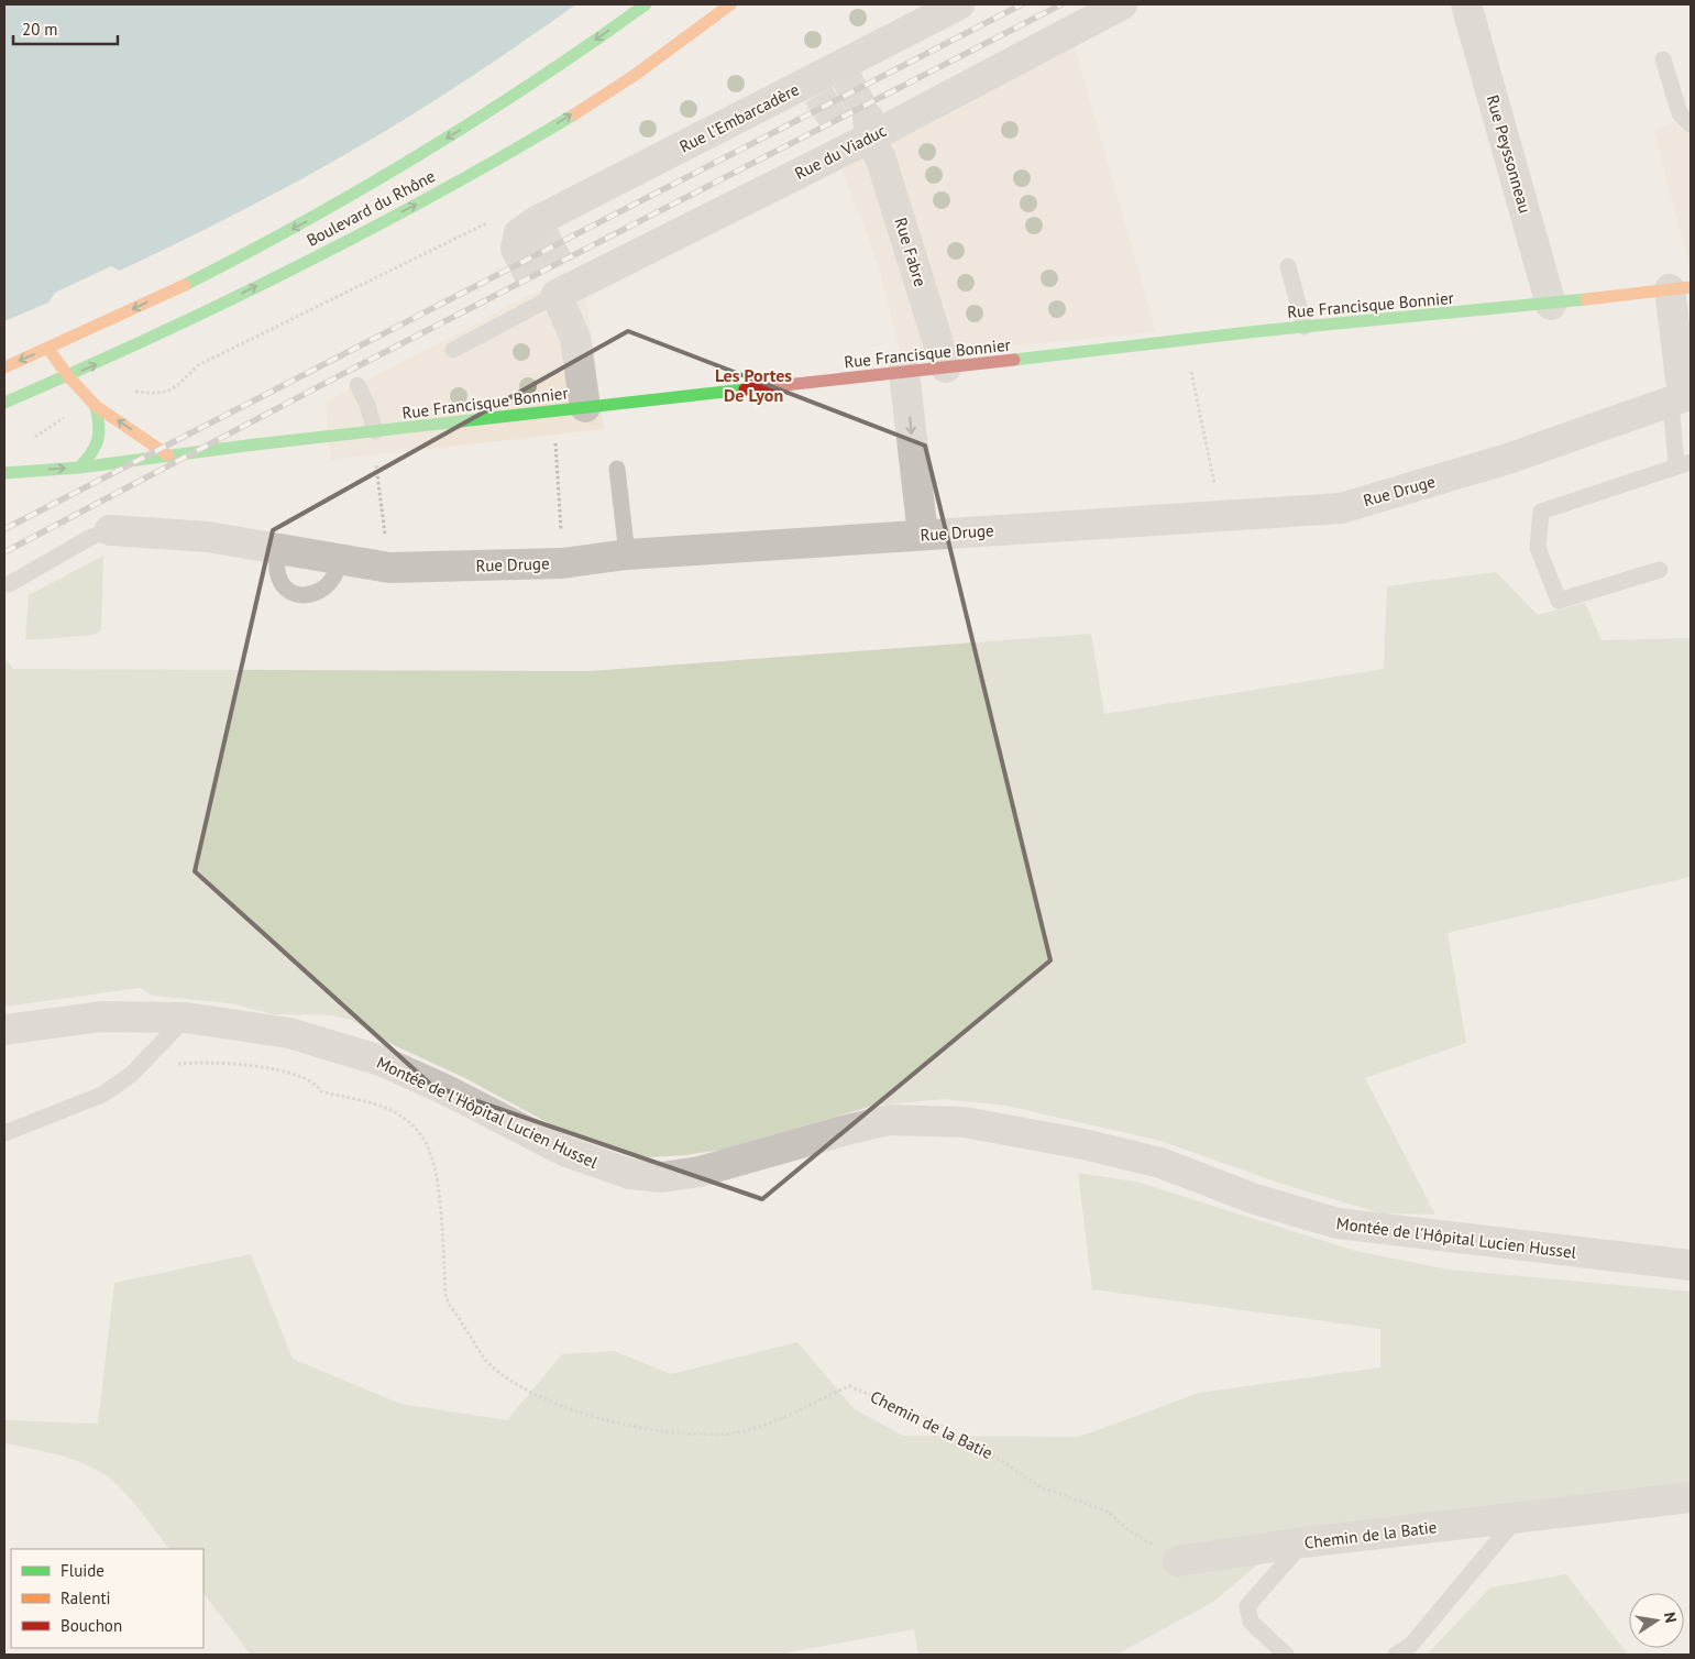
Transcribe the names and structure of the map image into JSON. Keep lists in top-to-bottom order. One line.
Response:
{"streets":{"street":["Rue l'Embarcadère","Rue du Viaduc","Rue Peyssonneau","Boulevard du Rhône","Rue Fabre","Rue Francisque Bonnier","Rue Druge","Montée de l'Hôpital Lucien Hussel","Chemin de la Batie"]},"crossings":[["Rue du Viaduc","Rue Fabre"],["Rue Peyssonneau","Rue Francisque Bonnier"],["Rue Fabre","Rue Francisque Bonnier"]],"districts":["Les Portes De Lyon"],"legend":["Fluide","Ralenti","Bouchon"],"scale_bar":"20 m","north":"right"}
